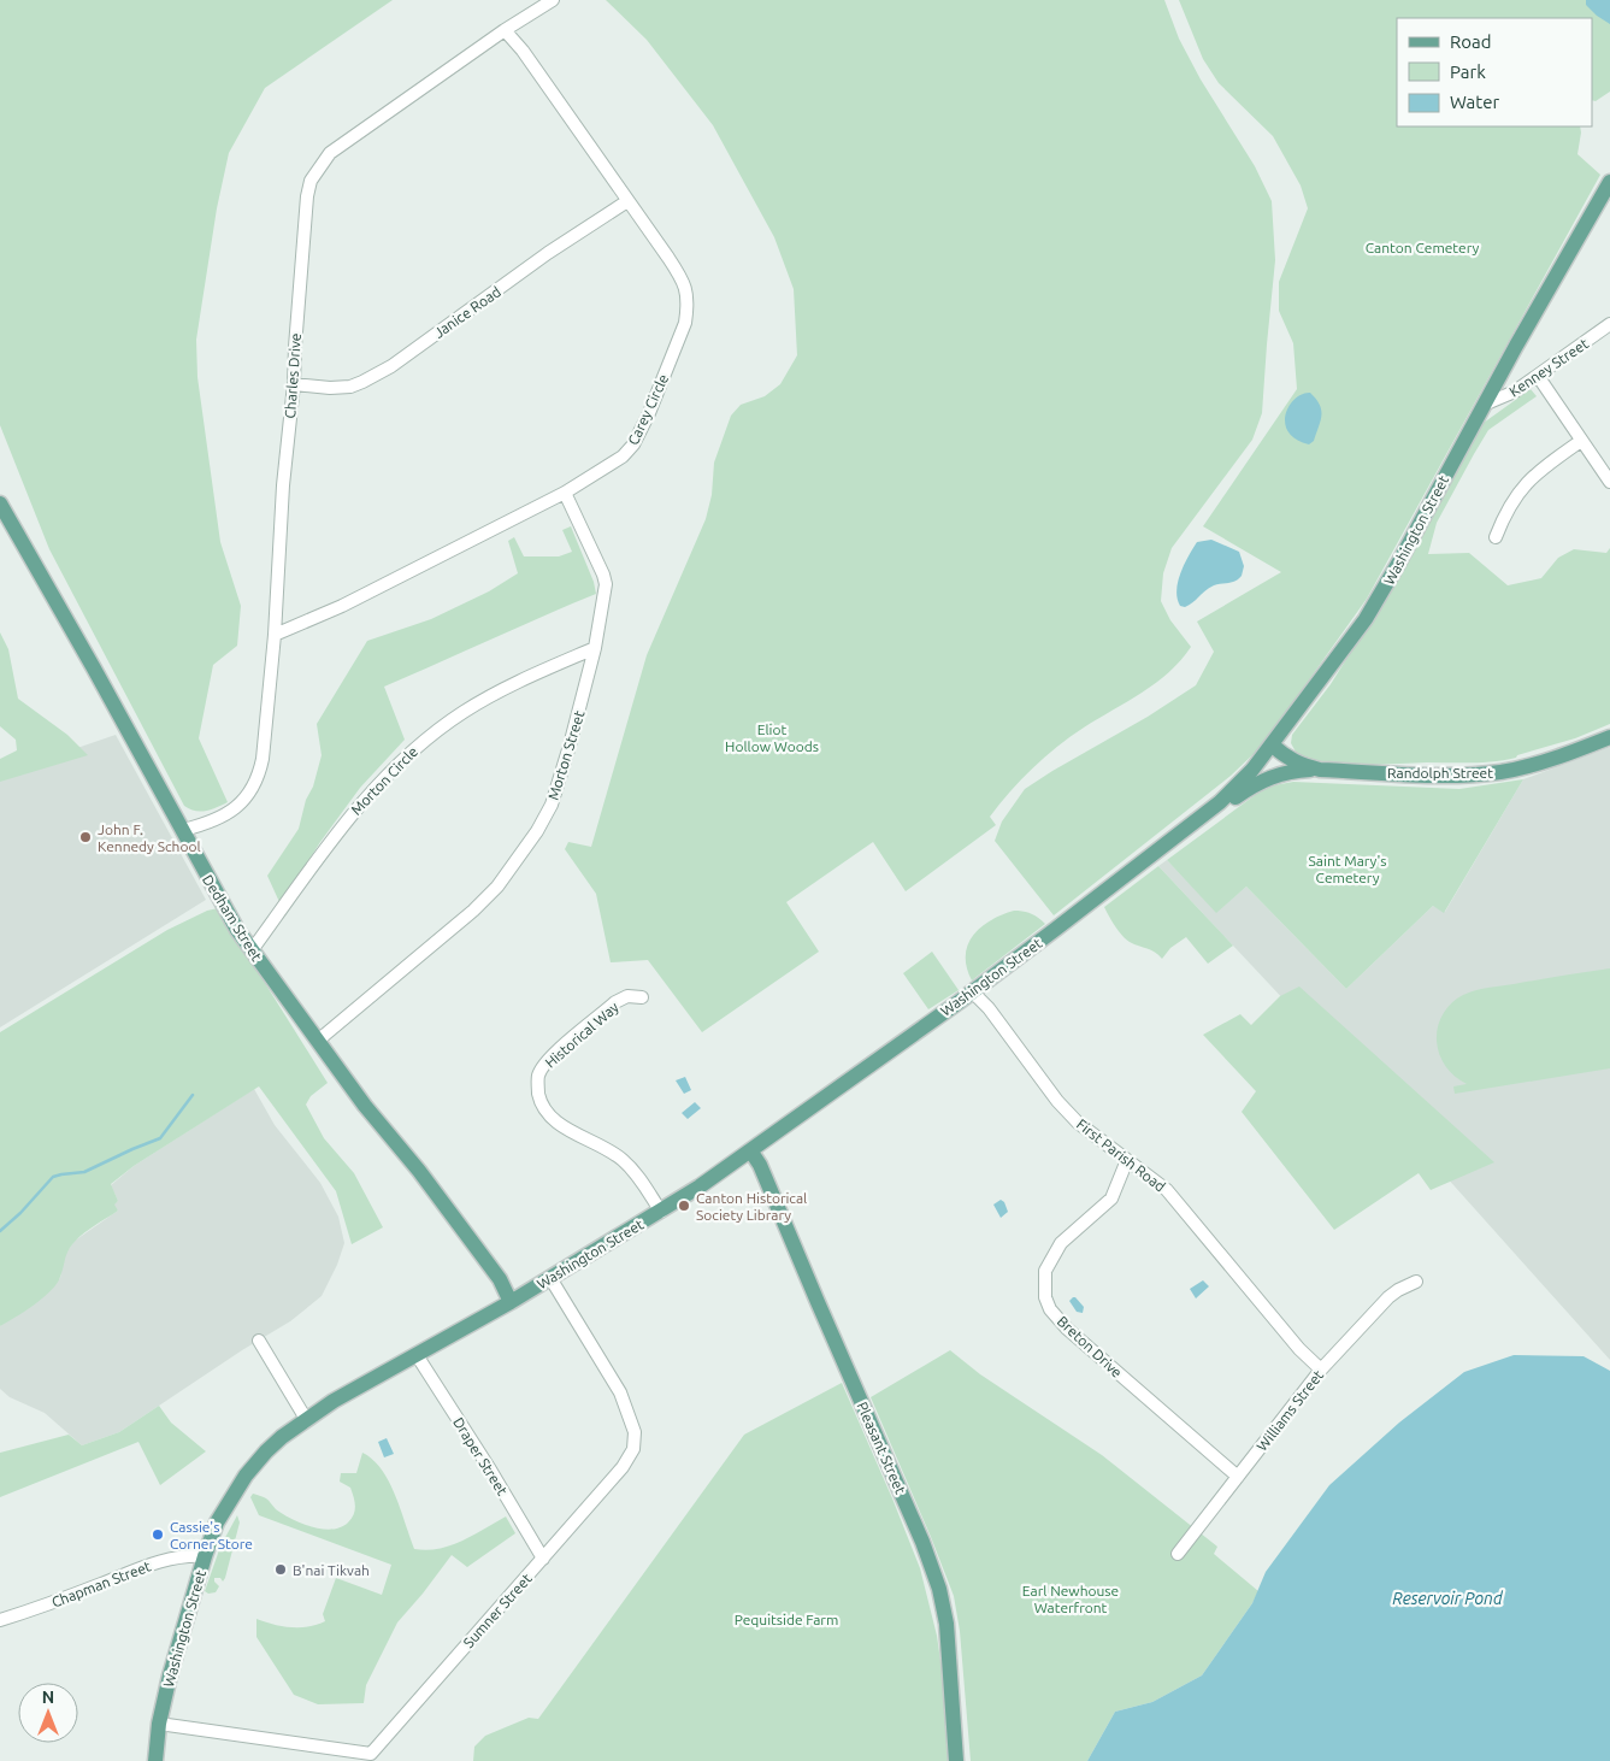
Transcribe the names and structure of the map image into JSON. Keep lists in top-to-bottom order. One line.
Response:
{"streets":{"main road":["Washington Street","Randolph Street","Dedham Street","Pleasant Street"],"street":["Janice Road","Kenney Street","Charles Drive","Carey Circle","Morton Street","Morton Circle","Historical Way","First Parish Road","Breton Drive","Williams Street","Draper Street","Chapman Street","Sumner Street"]},"crossings":[["Janice Road","Charles Drive"],["Janice Road","Carey Circle"],["Kenney Street","Washington Street"],["Charles Drive","Carey Circle"],["Charles Drive","Dedham Street"],["Carey Circle","Morton Street"],["Washington Street","Randolph Street"],["Washington Street","Dedham Street"],["Washington Street","Historical Way"],["Washington Street","First Parish Road"],["Washington Street","Pleasant Street"],["Washington Street","Draper Street"],["Washington Street","Chapman Street"],["Washington Street","Sumner Street"],["Morton Street","Morton Circle"],["Morton Street","Dedham Street"],["Morton Circle","Dedham Street"],["First Parish Road","Breton Drive"],["First Parish Road","Williams Street"],["Breton Drive","Williams Street"],["Draper Street","Sumner Street"]],"water":["Reservoir Pond"],"parks":["Canton Cemetery","Eliot Hollow Woods","Saint Mary's Cemetery","Earl Newhouse Waterfront","Pequitside Farm"],"places":["John F. Kennedy School","Canton Historical Society Library","Cassie's Corner Store","B'nai Tikvah"],"legend":["Road","Park","Water"],"north":"top"}
